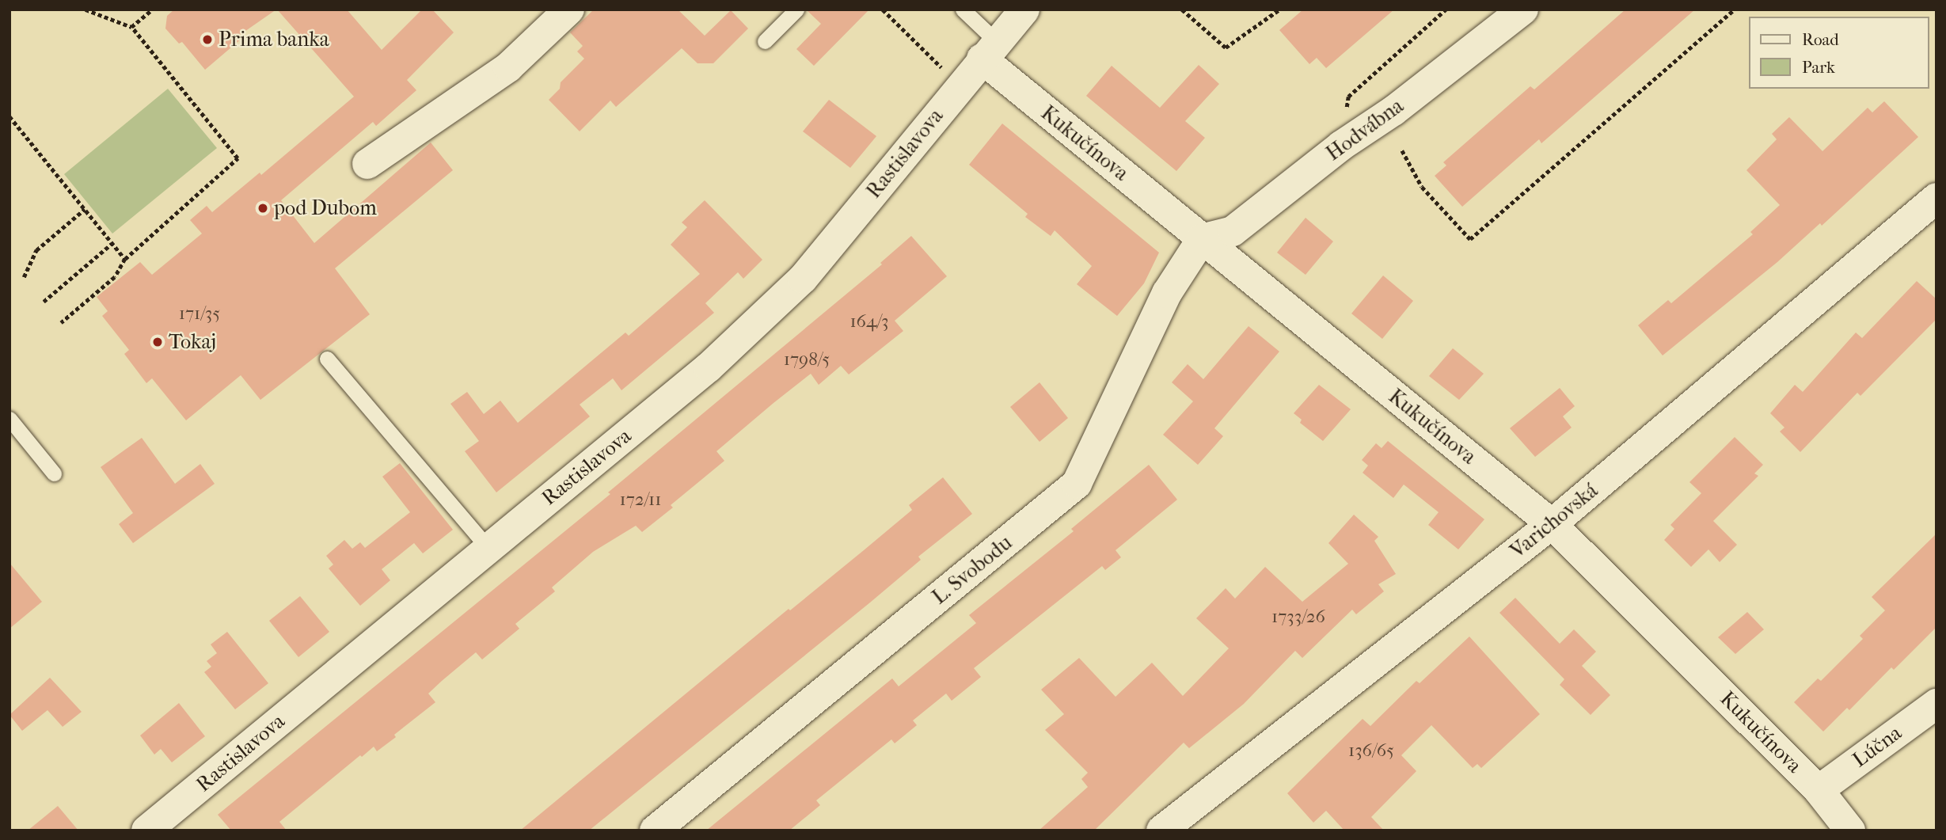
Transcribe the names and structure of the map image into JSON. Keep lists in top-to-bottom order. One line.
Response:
{"streets":{"street":["Hodvábna","Kukučínova","Rastislavova","Varichovská","L. Svobodu","Lúčna"]},"crossings":[["Hodvábna","Kukučínova"],["Hodvábna","L. Svobodu"],["Kukučínova","Rastislavova"],["Kukučínova","Varichovská"],["Kukučínova","L. Svobodu"],["Kukučínova","Lúčna"]],"places":["Prima banka","pod Dubom","Tokaj"],"house_numbers":["171/35","164/3","1798/5","172/11","1733/26","136/65"],"legend":["Road","Park"]}
